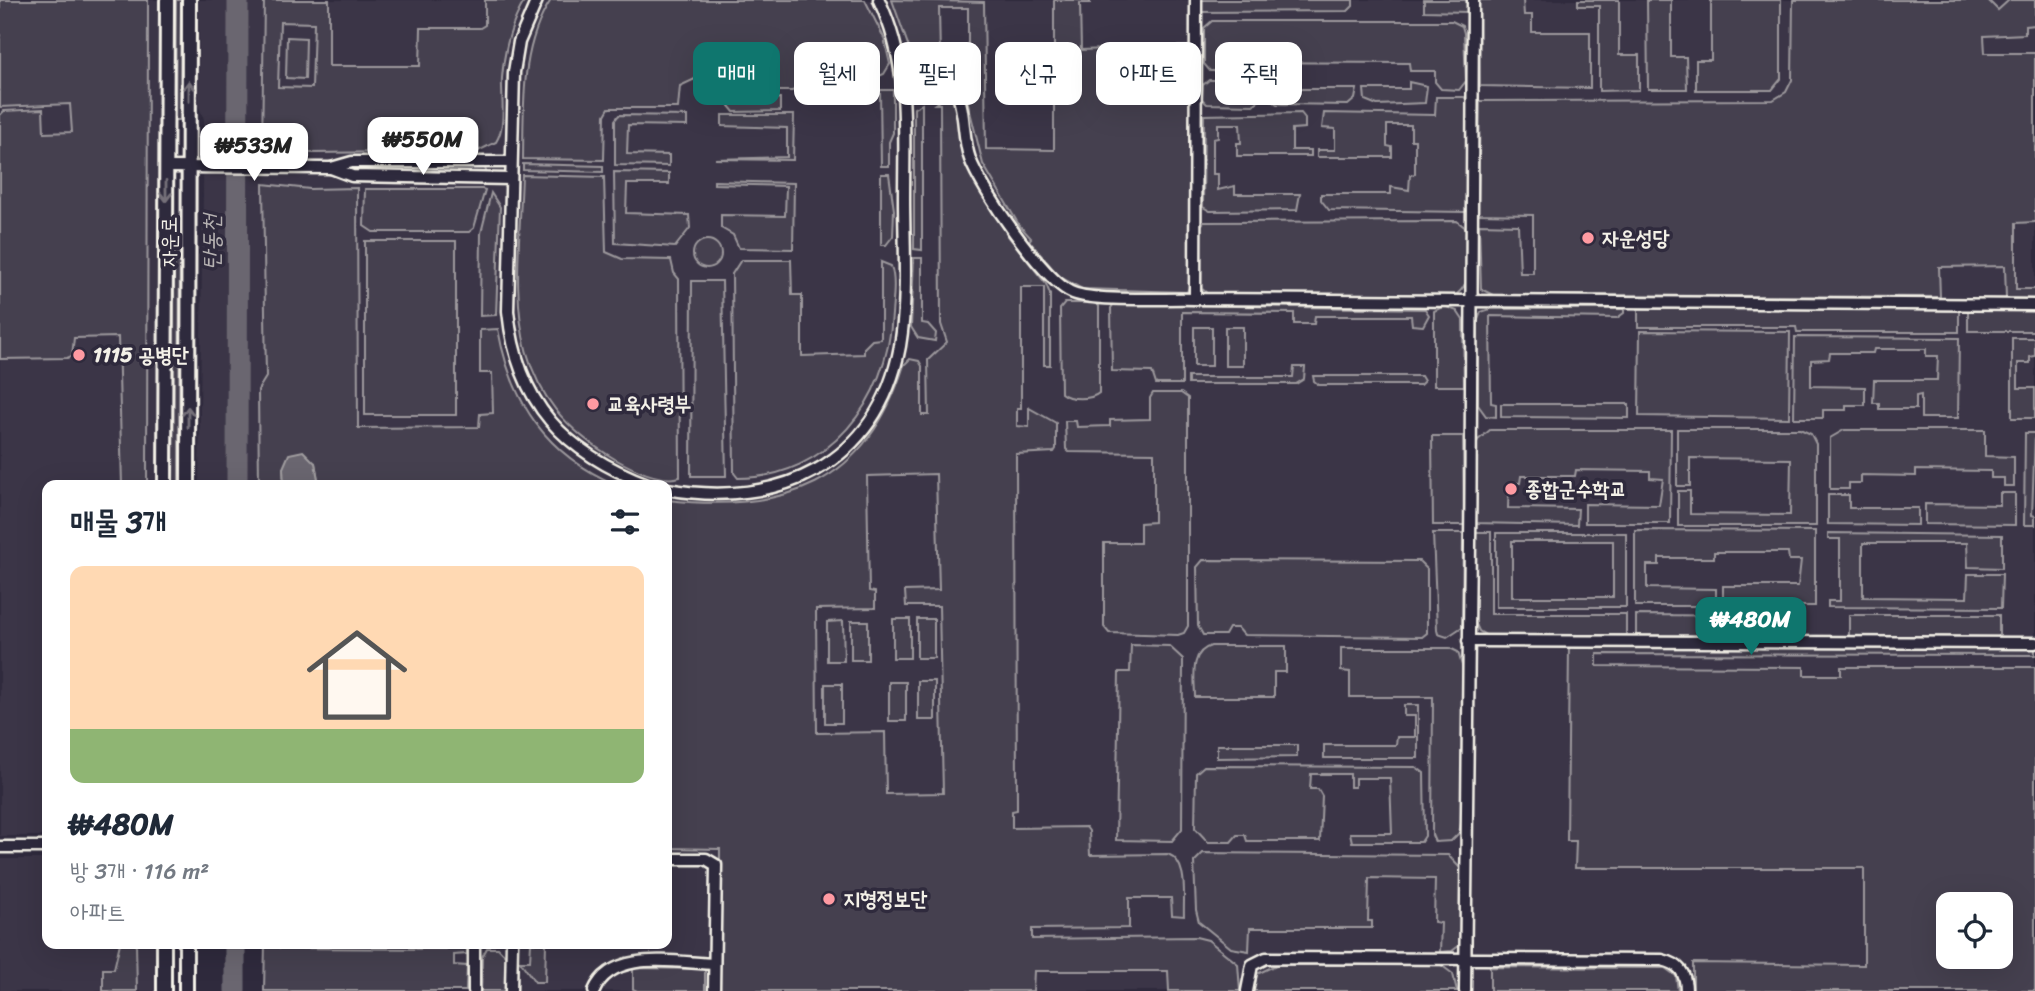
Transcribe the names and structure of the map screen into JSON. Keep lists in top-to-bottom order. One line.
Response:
{"streets":{"street":["자운로"]},"water":["탄동천"],"places":["자운성당","1115 공병단","교육사령부","종합군수학교","지형정보단"],"page":{"chip":["매매","월세","필터","신규","아파트","주택"],"price":["₩550M","₩533M","₩480M"],"heading":"매물 3개","list":[{"name":"₩480M","note":"방 3개 · 116 m² · 아파트"}]}}
